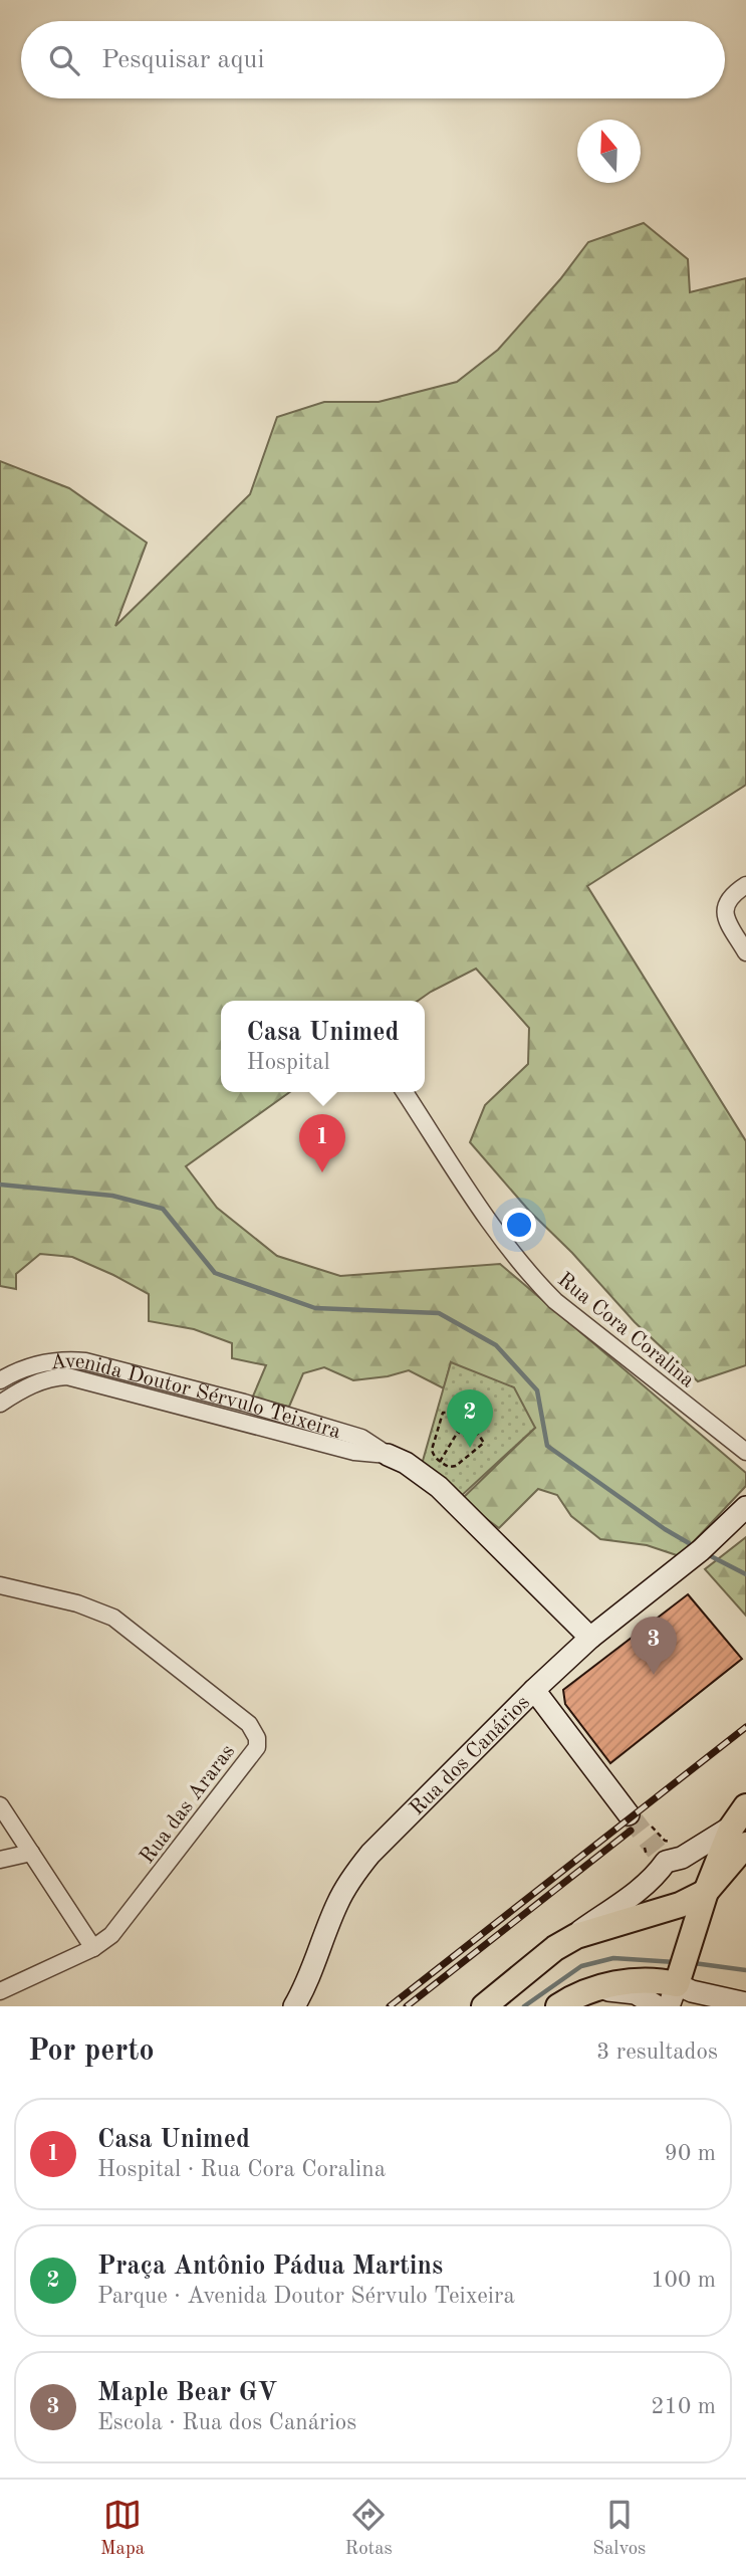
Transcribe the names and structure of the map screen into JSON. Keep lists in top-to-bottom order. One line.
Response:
{"streets":{"street":["Rua Cora Coralina","Avenida Doutor Sérvulo Teixeira","Rua dos Canários","Rua das Araras"]},"crossings":[["Avenida Doutor Sérvulo Teixeira","Rua dos Canários"]],"north":"top","page":{"search":"Pesquisar aqui","popup":["Casa Unimed","Hospital"],"pins":["1","2","3"],"heading":["Por perto","3 resultados"],"list":[{"mark":"1","name":"Casa Unimed","note":"Hospital · Rua Cora Coralina","value":"90 m"},{"mark":"2","name":"Praça Antônio Pádua Martins","note":"Parque · Avenida Doutor Sérvulo Teixeira","value":"100 m"},{"mark":"3","name":"Maple Bear GV","note":"Escola · Rua dos Canários","value":"210 m"}],"nav":["Mapa","Rotas","Salvos"]}}
